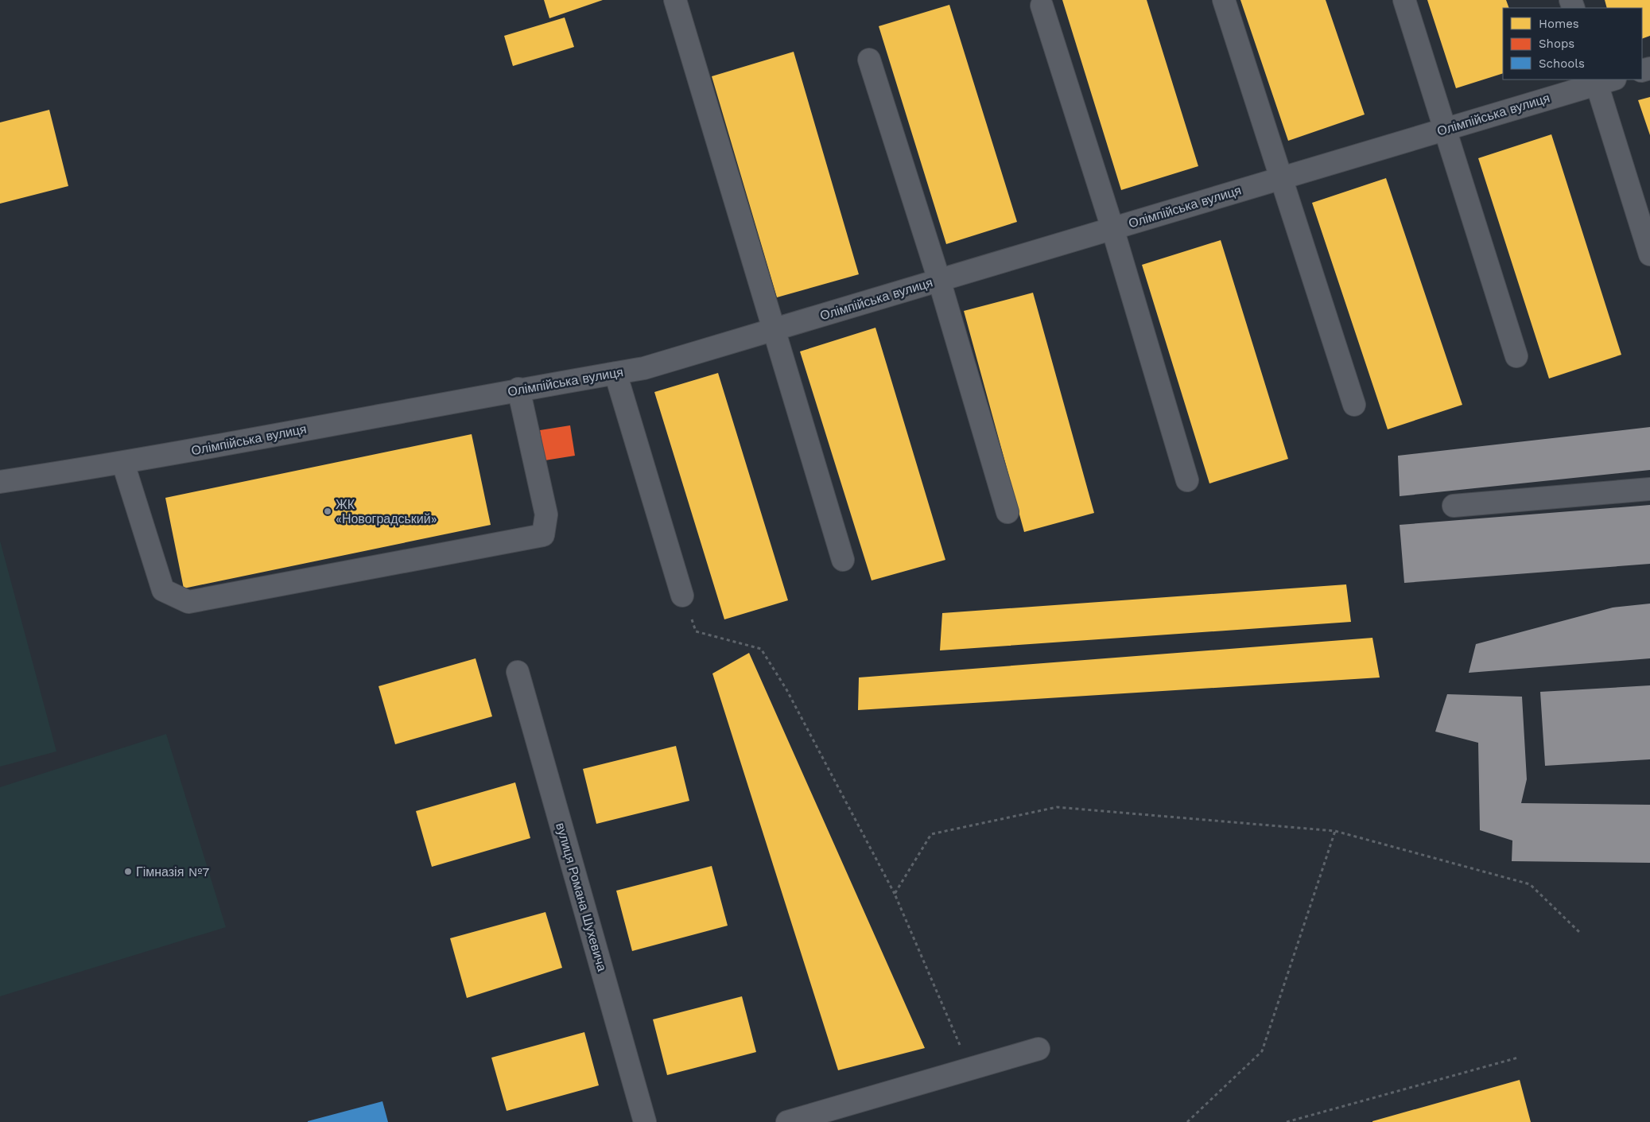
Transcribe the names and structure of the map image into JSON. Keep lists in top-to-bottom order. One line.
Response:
{"streets":{"street":["Олімпійська вулиця","вулиця Романа Шухевича"]},"places":["ЖК «Новоградський»","Гімназія №7"],"legend":["Homes","Shops","Schools"]}
